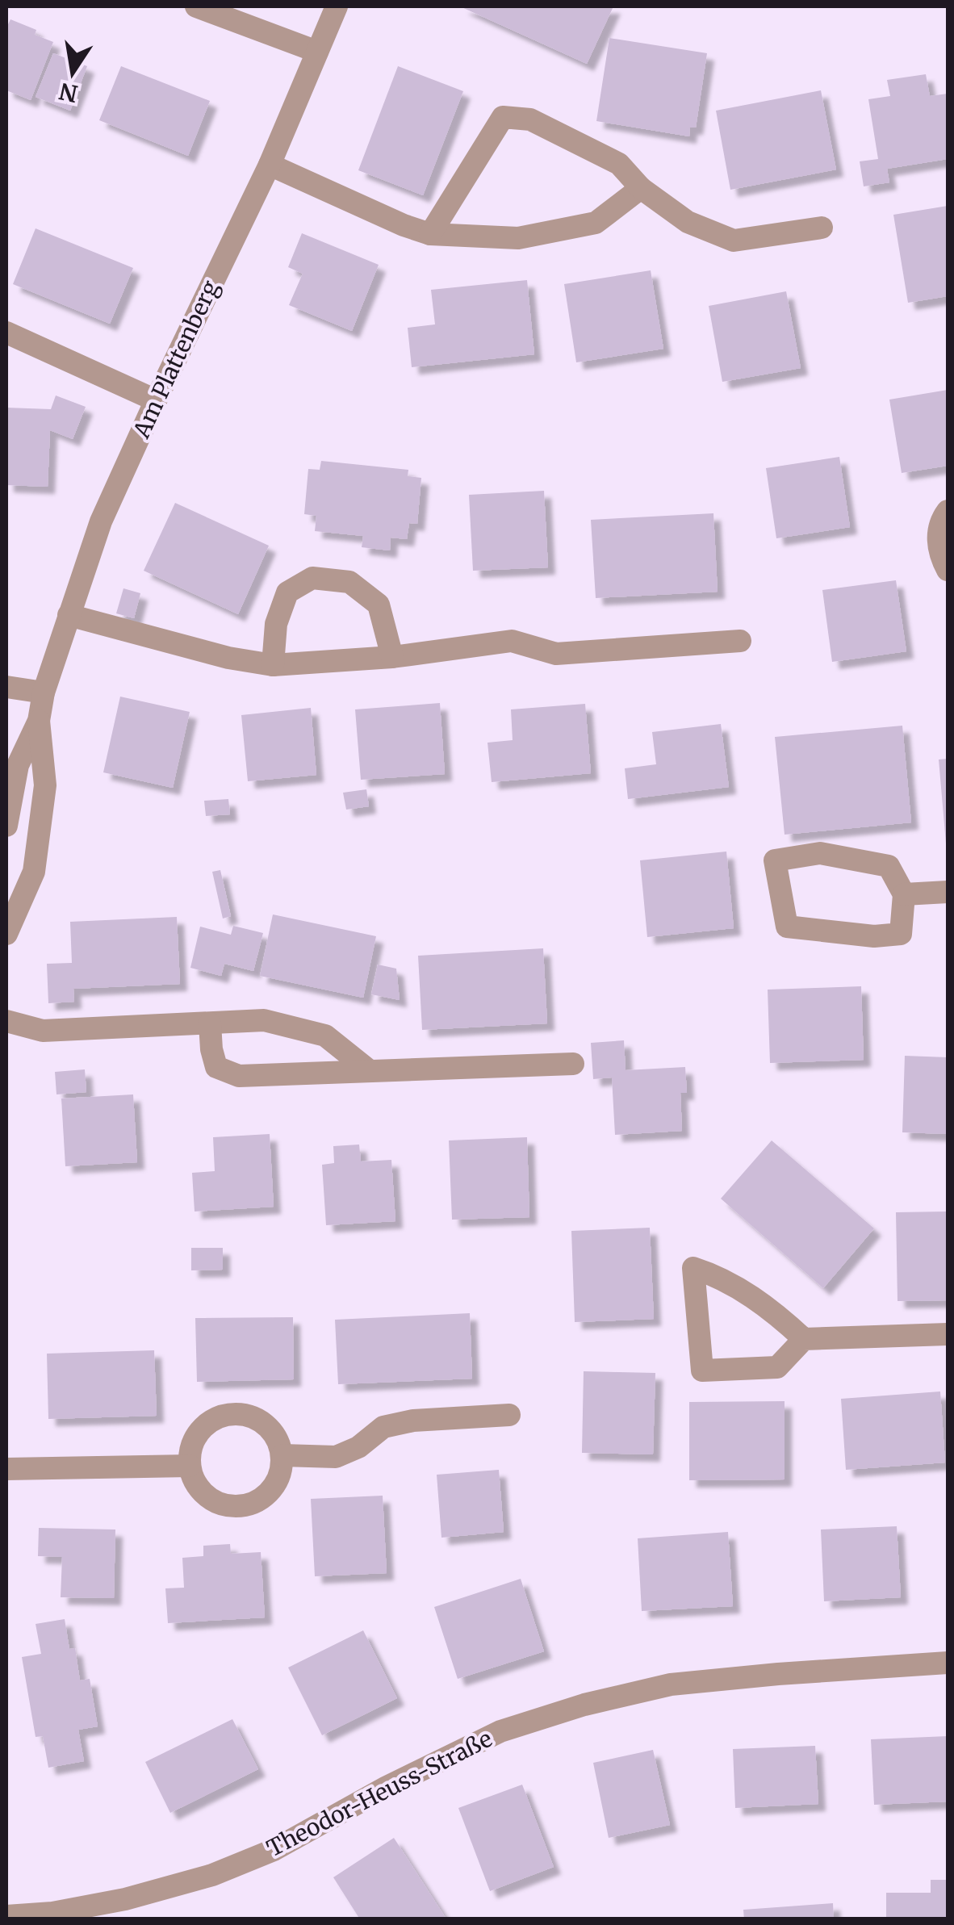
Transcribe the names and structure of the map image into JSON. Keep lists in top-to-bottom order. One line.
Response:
{"streets":{"street":["Am Plattenberg","Theodor-Heuss-Straße"]},"north":"bottom"}
